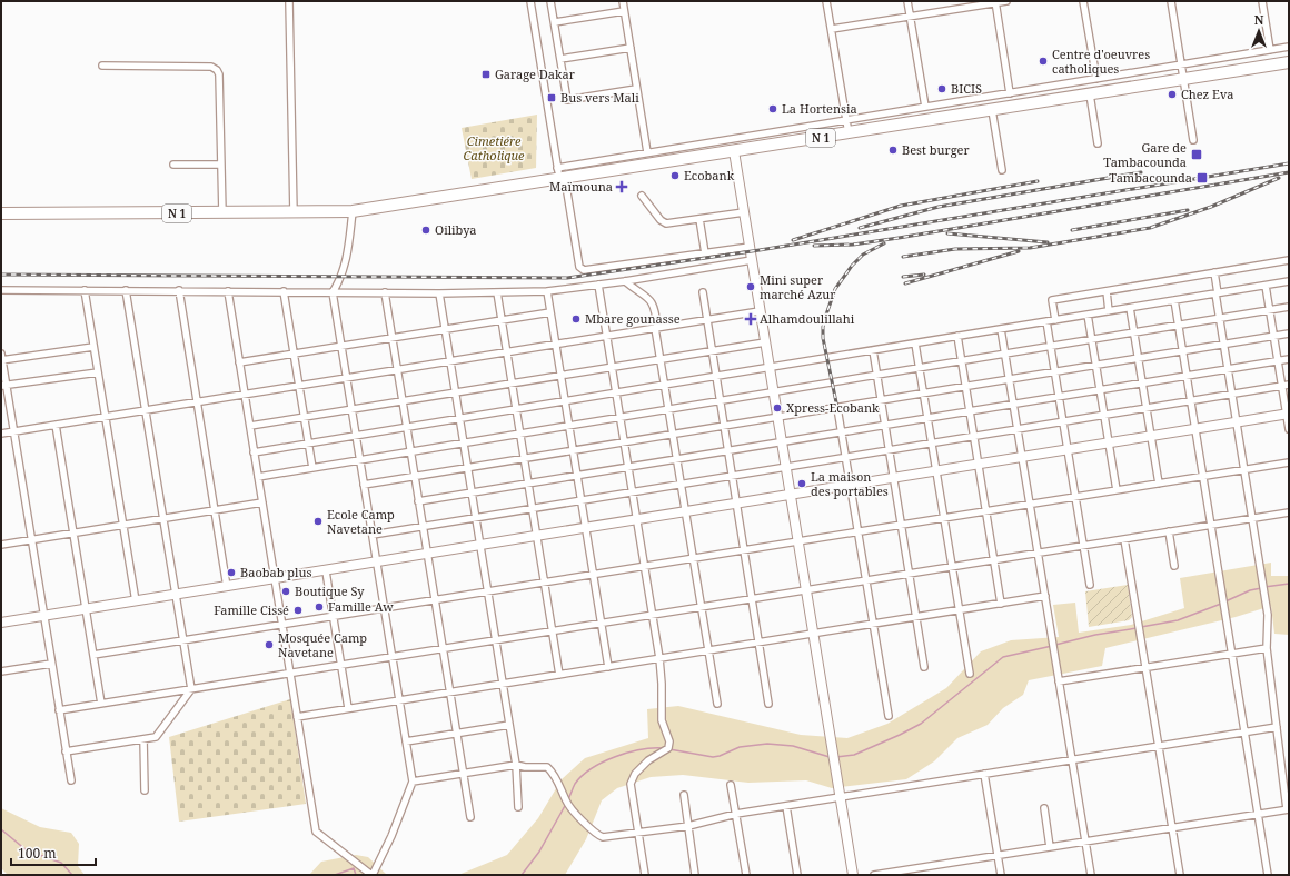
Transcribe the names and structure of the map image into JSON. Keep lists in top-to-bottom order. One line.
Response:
{"streets":{"highway":["N 1"]},"parks":["Cimetiére Catholique"],"places":{"other":["Centre d'oeuvres catholiques","BICIS","Chez Eva","La Hortensia","Best burger","Ecobank","Oilibya","Mini super marché Azur","Mbare gounasse","Xpress-Ecobank","La maison des portables","Ecole Camp Navetane","Baobab plus","Boutique Sy","Famille Aw","Famille Cissé","Mosquée Camp Navetane"],"transit":["Garage Dakar","Bus vers Mali","Gare de Tambacounda","Tambacounda"],"health":["Maïmouna","Alhamdoulillahi"]},"scale_bar":"100 m","north":"top"}
